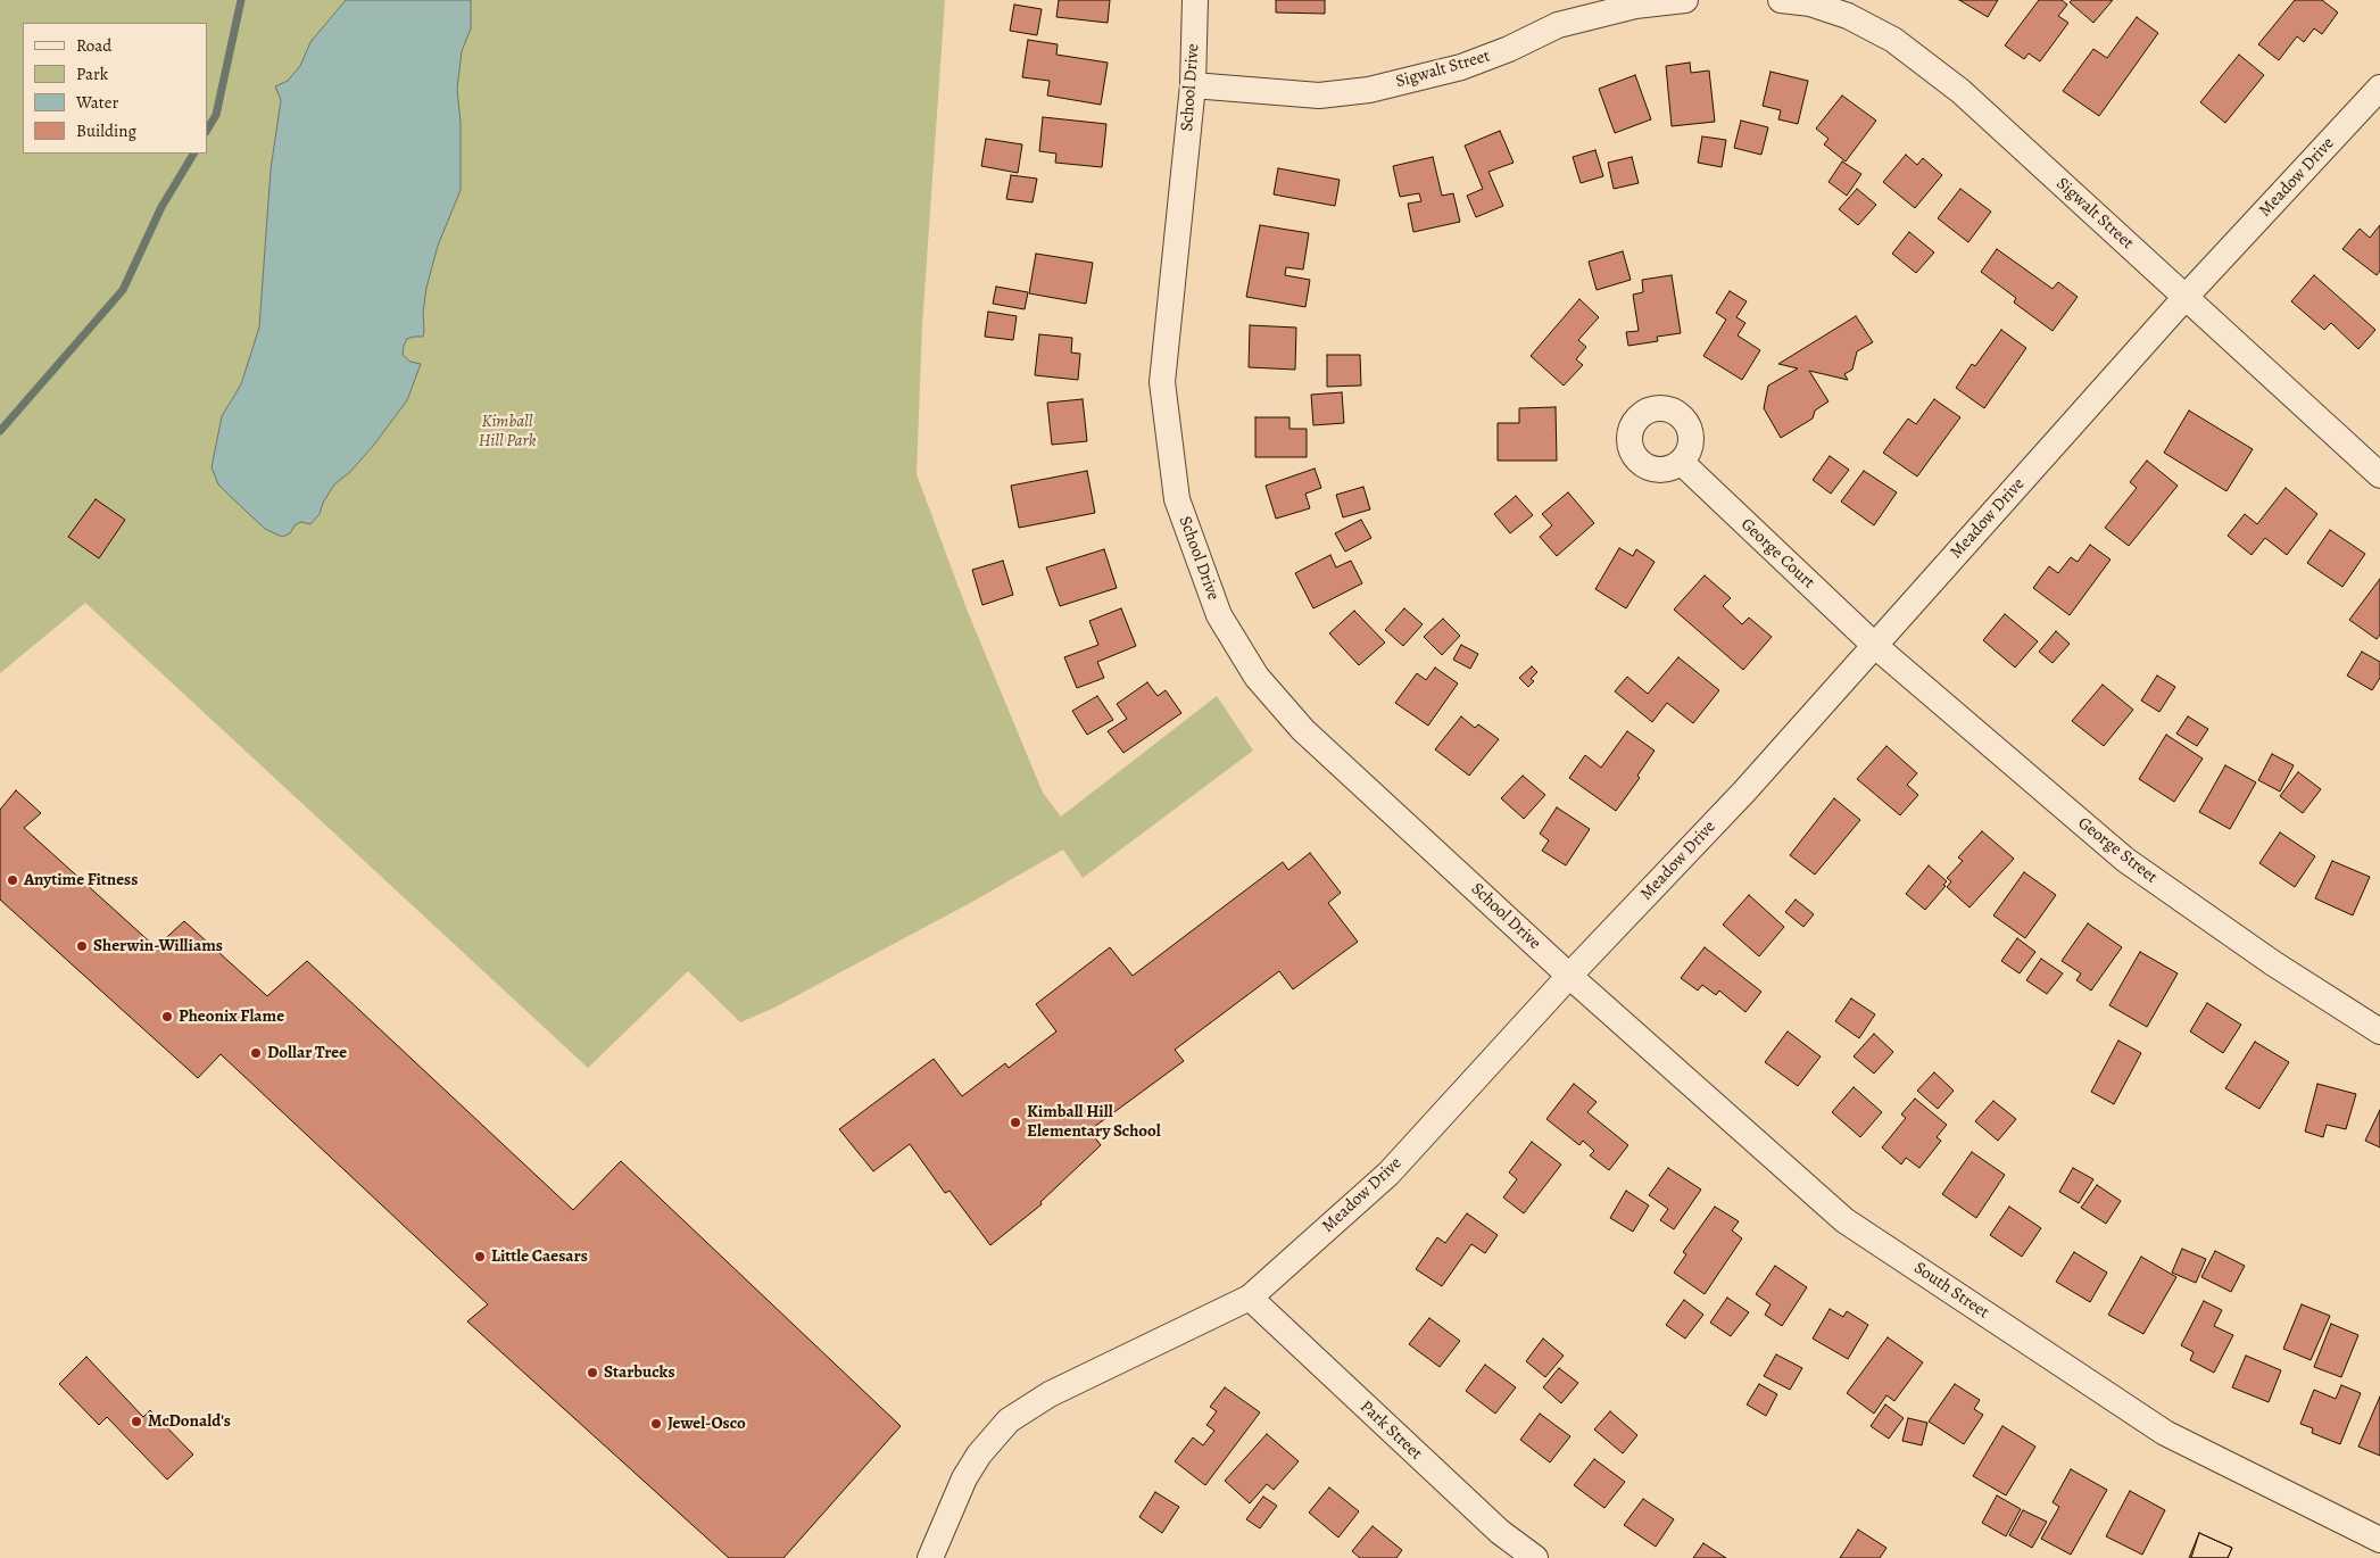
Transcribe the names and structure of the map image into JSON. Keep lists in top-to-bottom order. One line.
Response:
{"streets":{"street":["Sigwalt Street","School Drive","Meadow Drive","George Court","George Street","South Street","Park Street"]},"crossings":[["Sigwalt Street","School Drive"],["Sigwalt Street","Meadow Drive"],["School Drive","Meadow Drive"],["School Drive","South Street"],["Meadow Drive","George Court"],["Meadow Drive","George Street"],["Meadow Drive","South Street"],["Meadow Drive","Park Street"],["George Court","George Street"]],"parks":["Kimball Hill Park"],"places":["Anytime Fitness","Sherwin-Williams","Pheonix Flame","Dollar Tree","Kimball Hill Elementary School","Little Caesars","Starbucks","McDonald's","Jewel-Osco"],"legend":["Road","Park","Water","Building"]}
